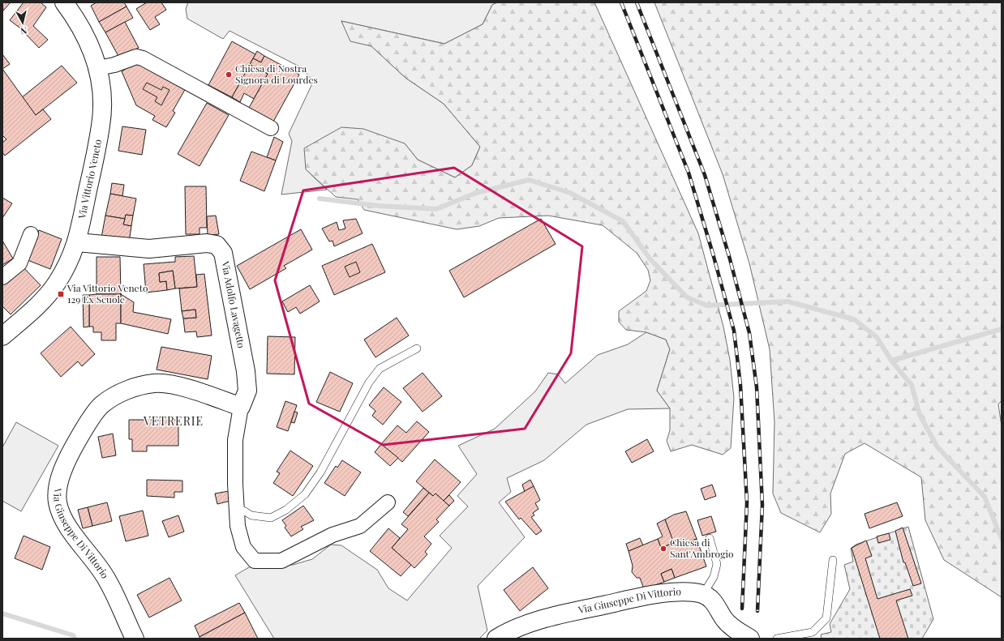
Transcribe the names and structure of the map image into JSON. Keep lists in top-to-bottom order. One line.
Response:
{"streets":{"street":["Via Vittorio Veneto","Via Adolfo Lavagetto","Via Giuseppe Di Vittorio"]},"crossings":[["Via Vittorio Veneto","Via Adolfo Lavagetto"],["Via Adolfo Lavagetto","Via Giuseppe Di Vittorio"]],"districts":["VETRERIE"],"places":{"other":["Chiesa di Nostra Signora di Lourdes","Chiesa di Sant'Ambrogio"],"transit":["Via Vittorio Veneto 129 Ex Scuole"]},"north":"bottom"}
